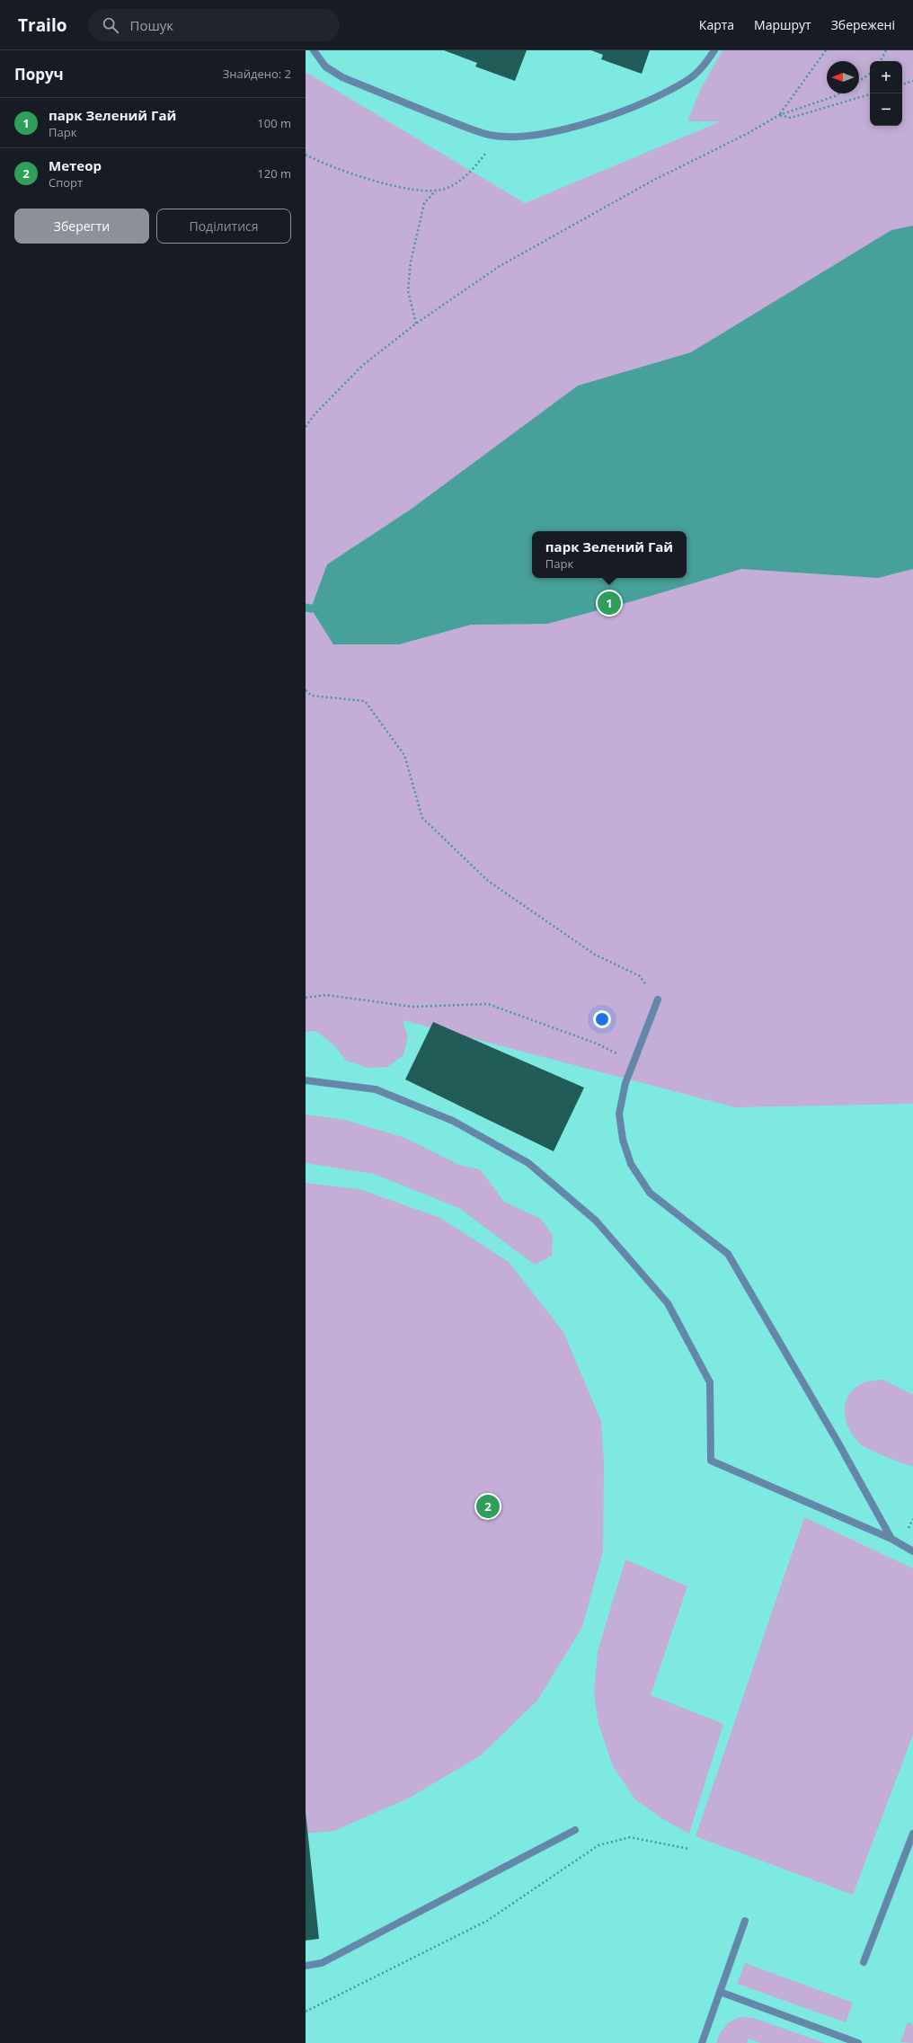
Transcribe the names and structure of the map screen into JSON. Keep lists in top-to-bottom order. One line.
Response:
{"north":"left","page":{"header":"Trailo","search":"Пошук","nav":["Карта","Маршрут","Збережені"],"heading":["Поруч","Знайдено: 2"],"map_buttons":["+","−"],"list":[{"mark":"1","name":"парк Зелений Гай","note":"Парк","value":"100 m"},{"mark":"2","name":"Метеор","note":"Спорт","value":"120 m"}],"buttons":["Зберегти","Поділитися"],"popup":["парк Зелений Гай","Парк"],"pins":["1","2"]}}
